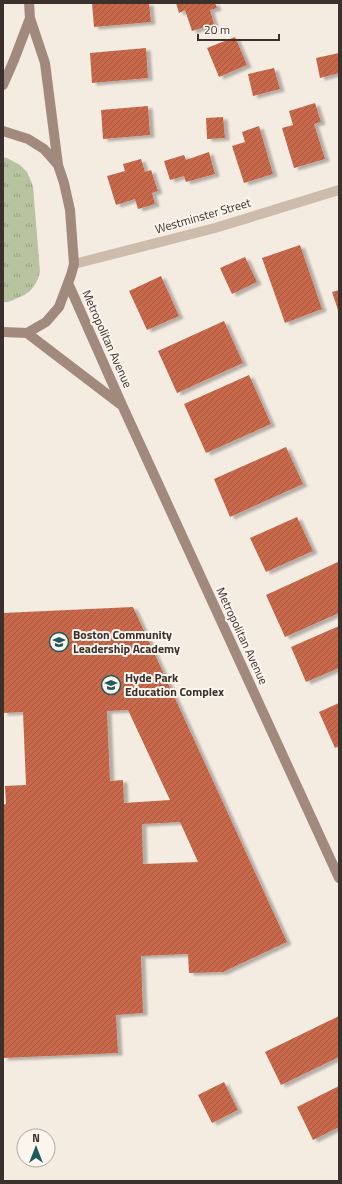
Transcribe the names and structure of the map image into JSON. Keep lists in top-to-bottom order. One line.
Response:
{"streets":{"street":["Westminster Street","Metropolitan Avenue"]},"places":{"school or university":["Boston Community Leadership Academy","Hyde Park Education Complex"]},"scale_bar":"20 m","north":"top"}
